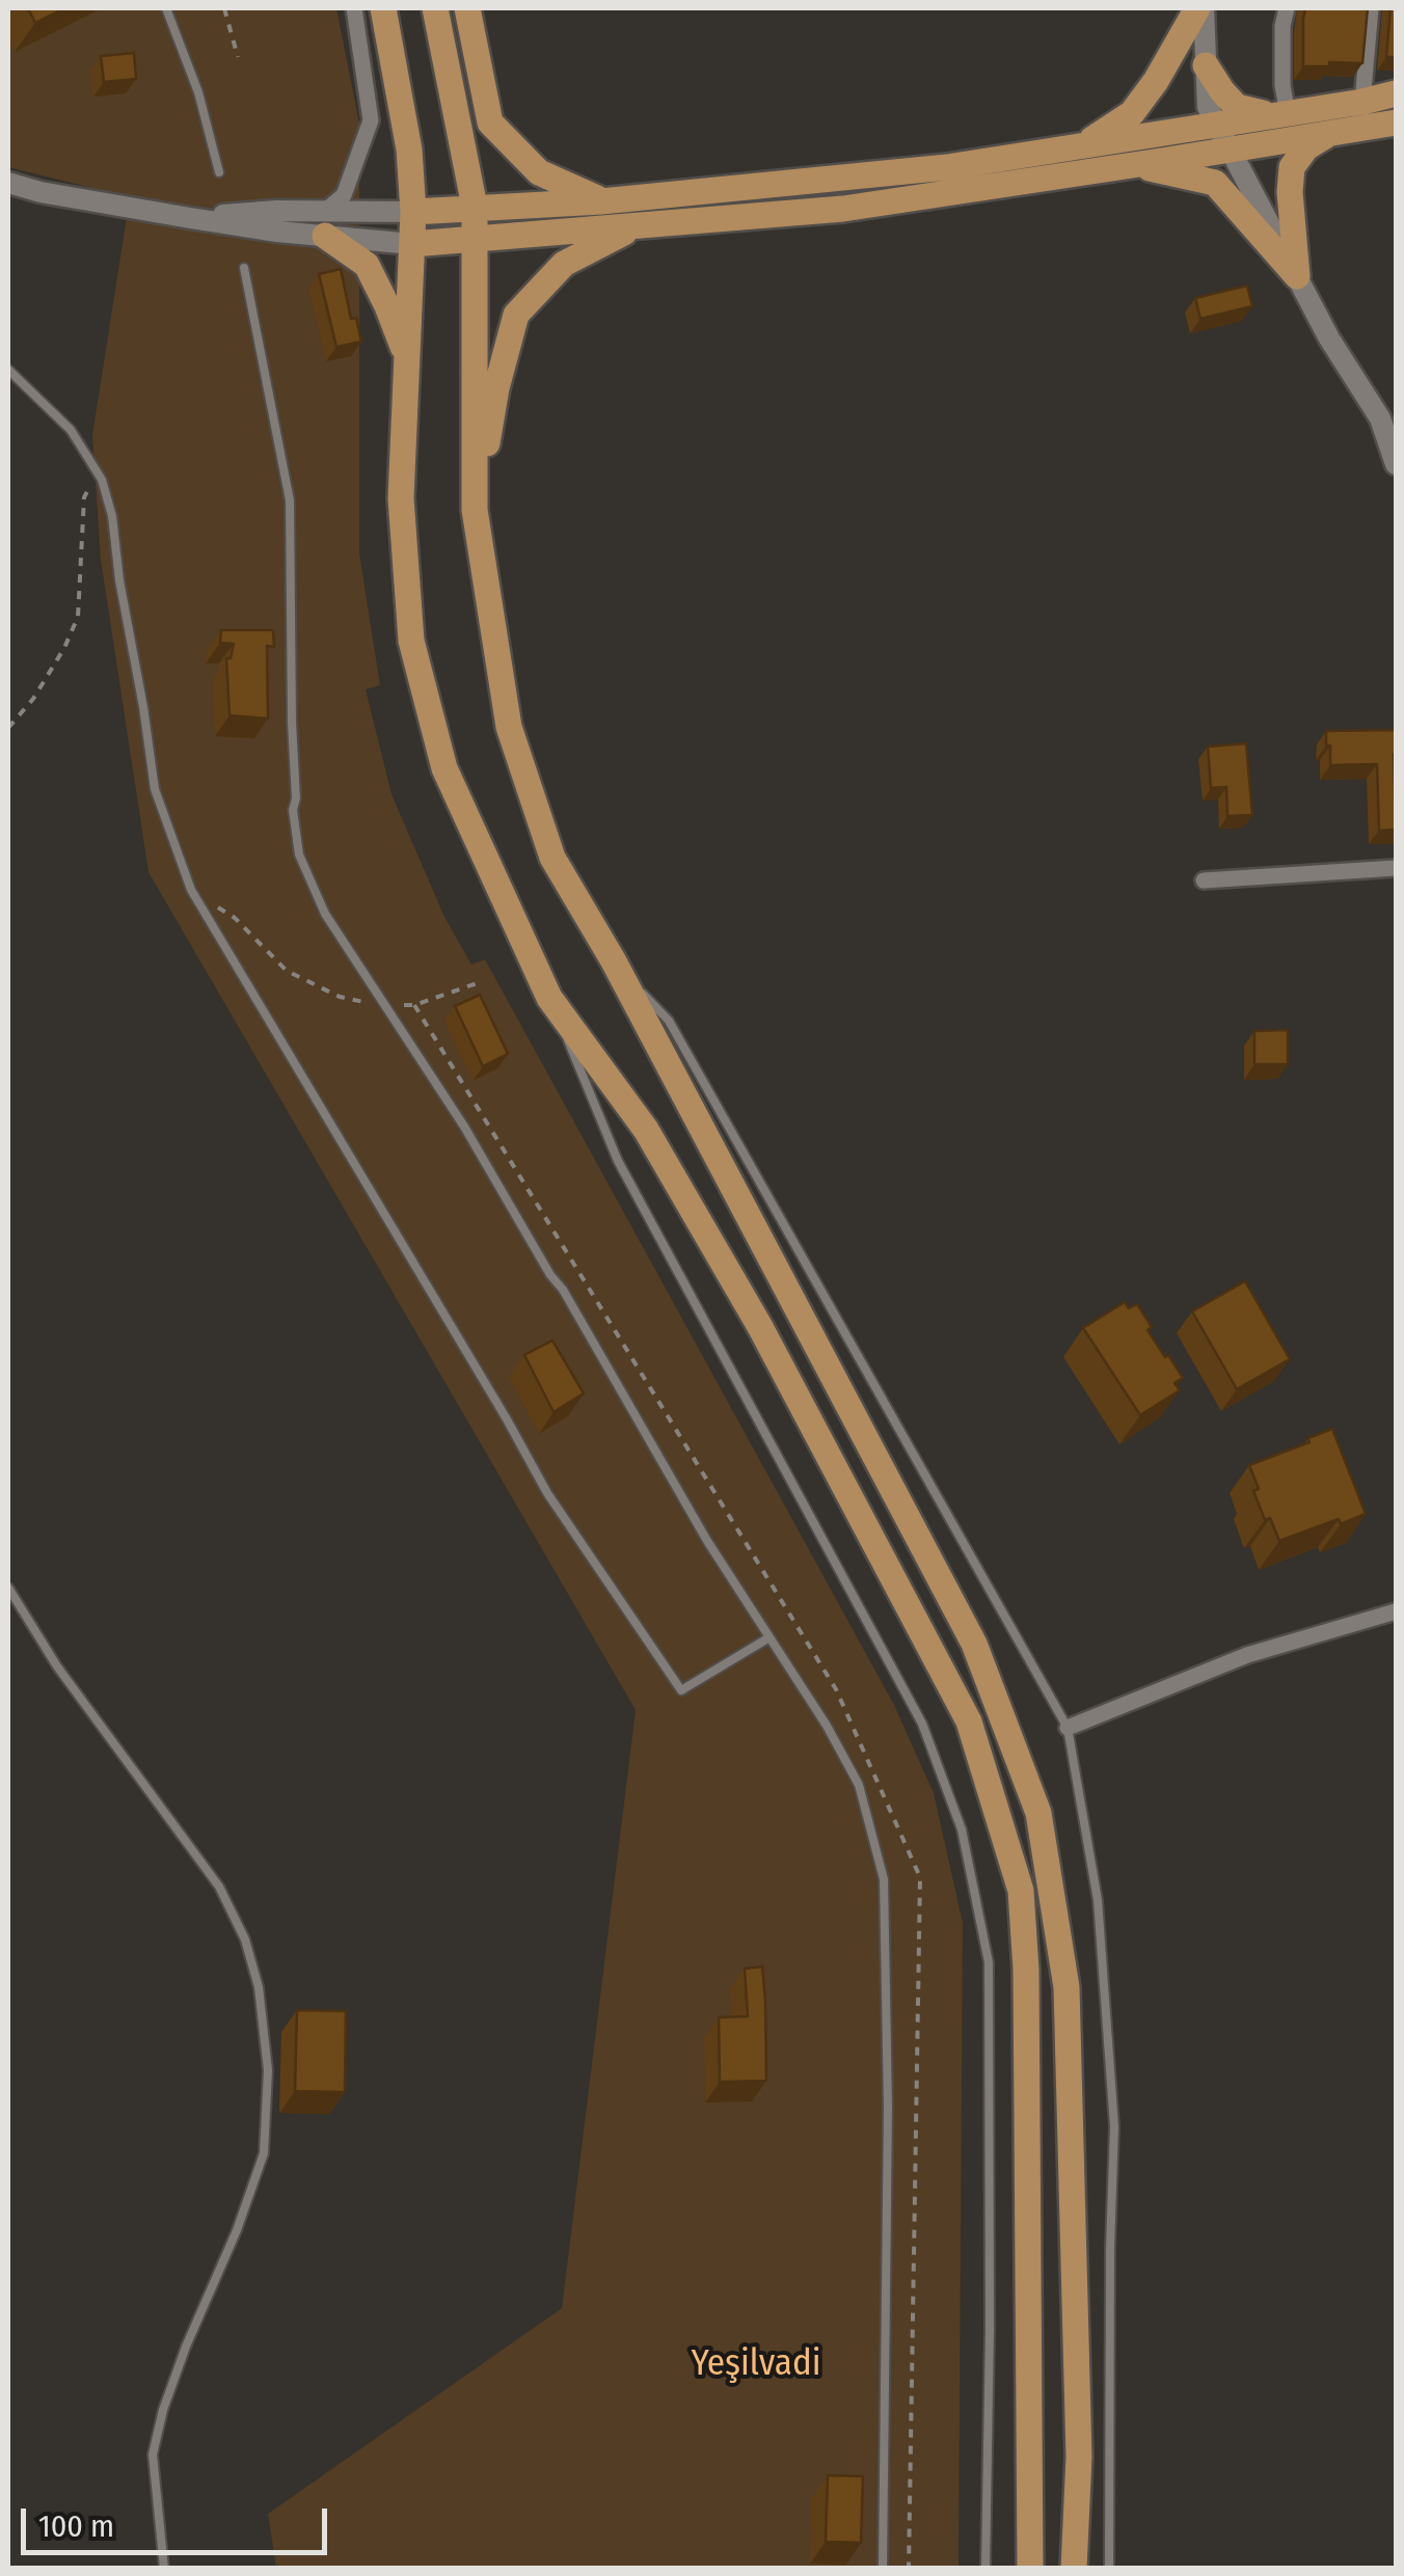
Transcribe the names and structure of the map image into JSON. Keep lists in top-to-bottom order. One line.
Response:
{"parks":["Yeşilvadi"],"scale_bar":"100 m"}
